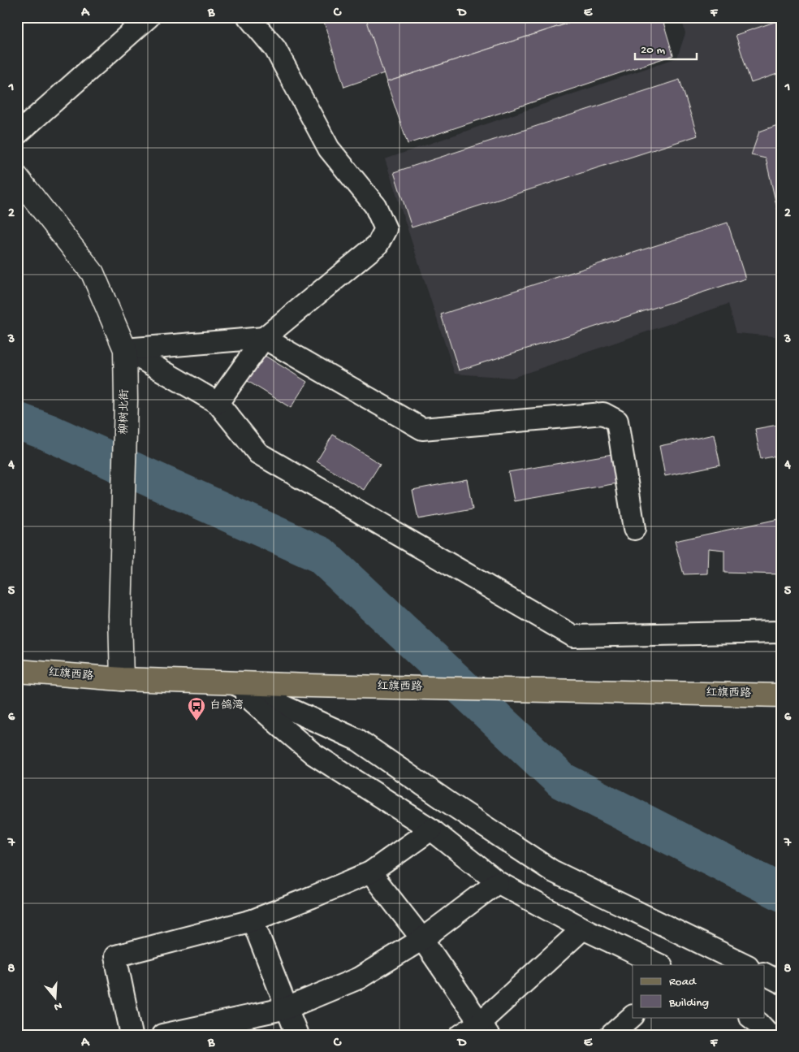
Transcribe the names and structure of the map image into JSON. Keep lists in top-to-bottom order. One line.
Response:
{"streets":{"main road":["红旗西路"],"street":["柳树北街"]},"crossings":[["柳树北街","红旗西路"]],"places":{"bus stop":["白鸽湾"]},"legend":["Road","Building"],"scale_bar":"20 m","north":"bottom","grid":{"columns":["A","B","C","D","E","F"],"rows":["1","2","3","4","5","6","7","8"]}}
